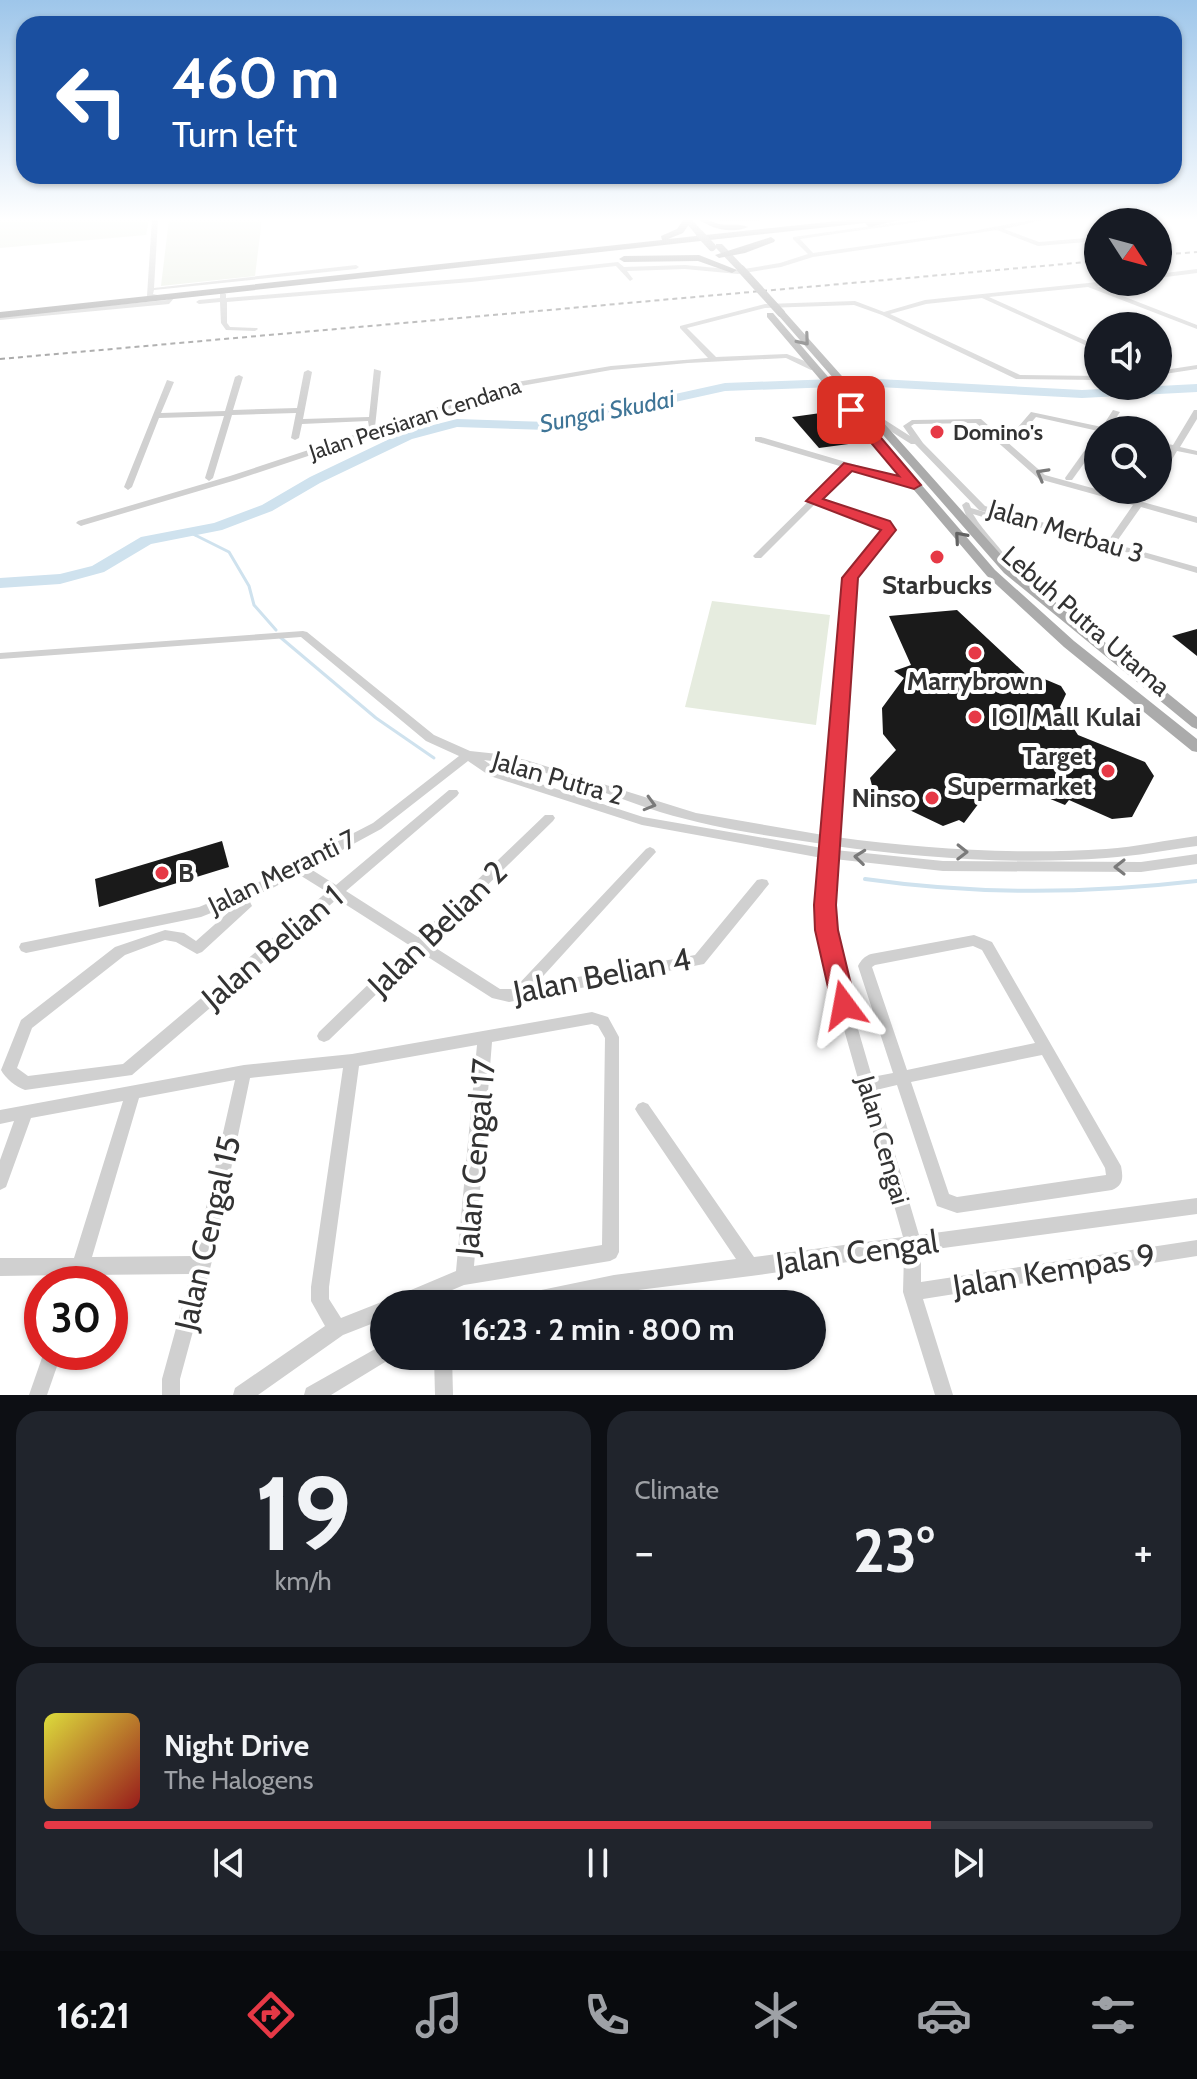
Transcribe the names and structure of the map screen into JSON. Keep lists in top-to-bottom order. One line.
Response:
{"streets":{"main road":["Lebuh Putra Utama"],"street":["Jalan Persiaran Cendana","Jalan Merbau 3","Jalan Putra 2","Jalan Meranti 7","Jalan Belian 2","Jalan Belian 1","Jalan Belian 4","Jalan Cengai","Jalan Cengal 17","Jalan Cengal 15","Jalan Cengal","Jalan Kempas 9"]},"crossings":[["Jalan Merbau 3","Lebuh Putra Utama"],["Jalan Putra 2","Jalan Meranti 7"],["Jalan Putra 2","Jalan Cengai"],["Jalan Meranti 7","Jalan Belian 4"],["Jalan Belian 2","Jalan Belian 4"],["Jalan Belian 1","Jalan Belian 4"],["Jalan Cengai","Jalan Cengal"],["Jalan Cengai","Jalan Kempas 9"]],"water":["Sungai Skudai"],"places":["Domino's","Starbucks","Marrybrown","IOI Mall Kulai","Target Supermarket","Ninso","B"],"north":"bottom right","page":{"turn":["460 m","Turn left"],"limit":"30","trip":"16:23 · 2 min · 800 m","tile":[["19","km/h"],"Climate"],"heat":["−","23°","+"],"song":["Night Drive","The Halogens"],"tabs":"16:21"}}
